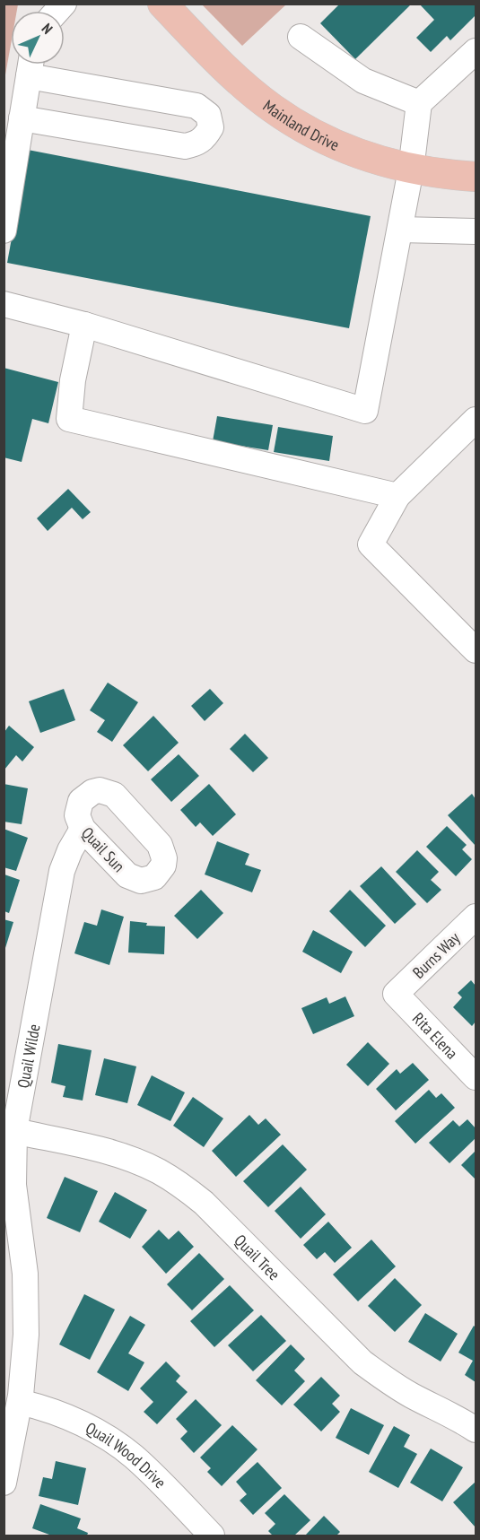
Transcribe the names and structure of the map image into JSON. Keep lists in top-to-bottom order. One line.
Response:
{"streets":{"main road":["Mainland Drive"],"street":["Burns Way","Rita Elena","Quail Wilde","Quail Tree","Quail Wood Drive"]},"crossings":[["Burns Way","Rita Elena"],["Quail Wilde","Quail Tree"],["Quail Wilde","Quail Wood Drive"]],"north":"top right"}
